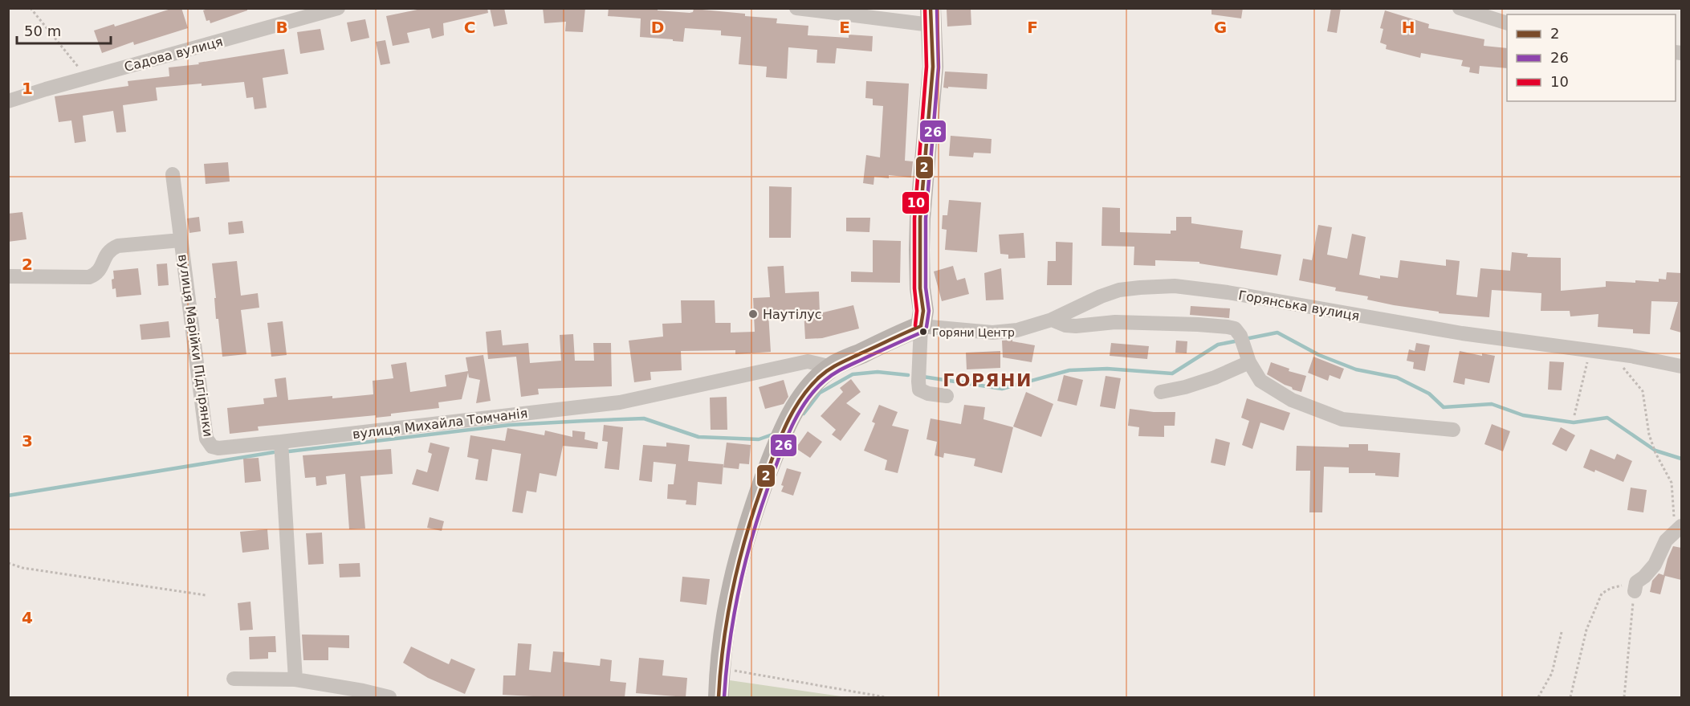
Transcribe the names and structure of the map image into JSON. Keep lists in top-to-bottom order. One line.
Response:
{"streets":{"street":["Садова вулиця","Горянська вулиця","вулиця Марійки Підгірянки","вулиця Михайла Томчанія"]},"crossings":[["вулиця Марійки Підгірянки","вулиця Михайла Томчанія"]],"districts":["ГОРЯНИ"],"places":["Наутілус","Горяни Центр"],"lines":["transit line 2","transit line 26","transit line 10"],"legend":["2","26","10"],"scale_bar":"50 m","grid":{"columns":["B","C","D","E","F","G","H"],"rows":["1","2","3","4"]}}
